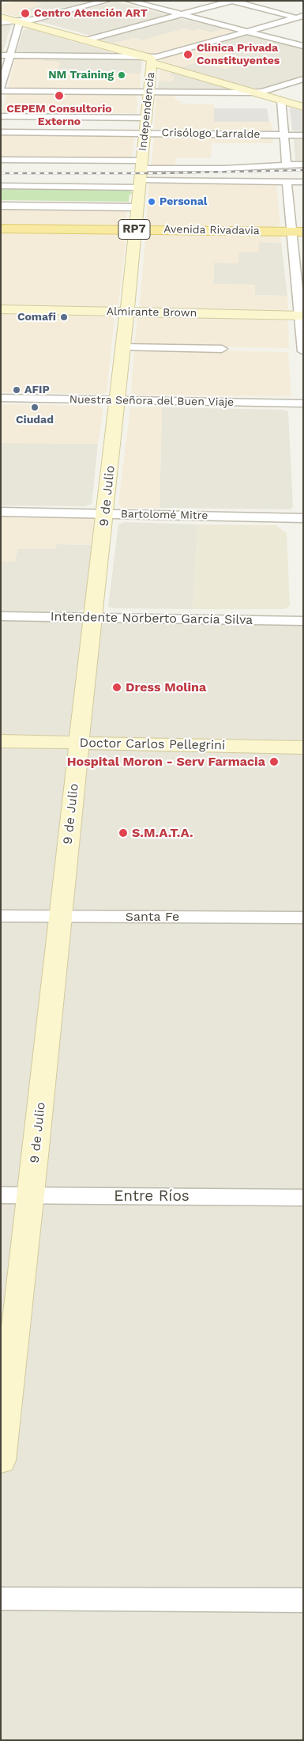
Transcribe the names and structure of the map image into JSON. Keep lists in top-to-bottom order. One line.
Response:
{"streets":{"main road":["RP7","Avenida Rivadavia"],"street":["Independencia","Crisólogo Larralde","Almirante Brown","Nuestra Señora del Buen Viaje","9 de Julio","Bartolomé Mitre","Intendente Norberto García Silva","Doctor Carlos Pellegrini","Santa Fe","Entre Ríos"]},"crossings":[["Independencia","Crisólogo Larralde"],["Independencia","9 de Julio"],["Avenida Rivadavia","9 de Julio"],["Almirante Brown","9 de Julio"],["Nuestra Señora del Buen Viaje","9 de Julio"],["9 de Julio","Bartolomé Mitre"],["9 de Julio","Intendente Norberto García Silva"],["9 de Julio","Doctor Carlos Pellegrini"],["9 de Julio","Santa Fe"],["9 de Julio","Entre Ríos"]],"places":["Centro Atención ART","Clinica Privada Constituyentes","NM Training","CEPEM Consultorio Externo","Personal","Comafi","AFIP","Ciudad","Dress Molina","Hospital Moron - Serv Farmacia","S.M.A.T.A."]}
